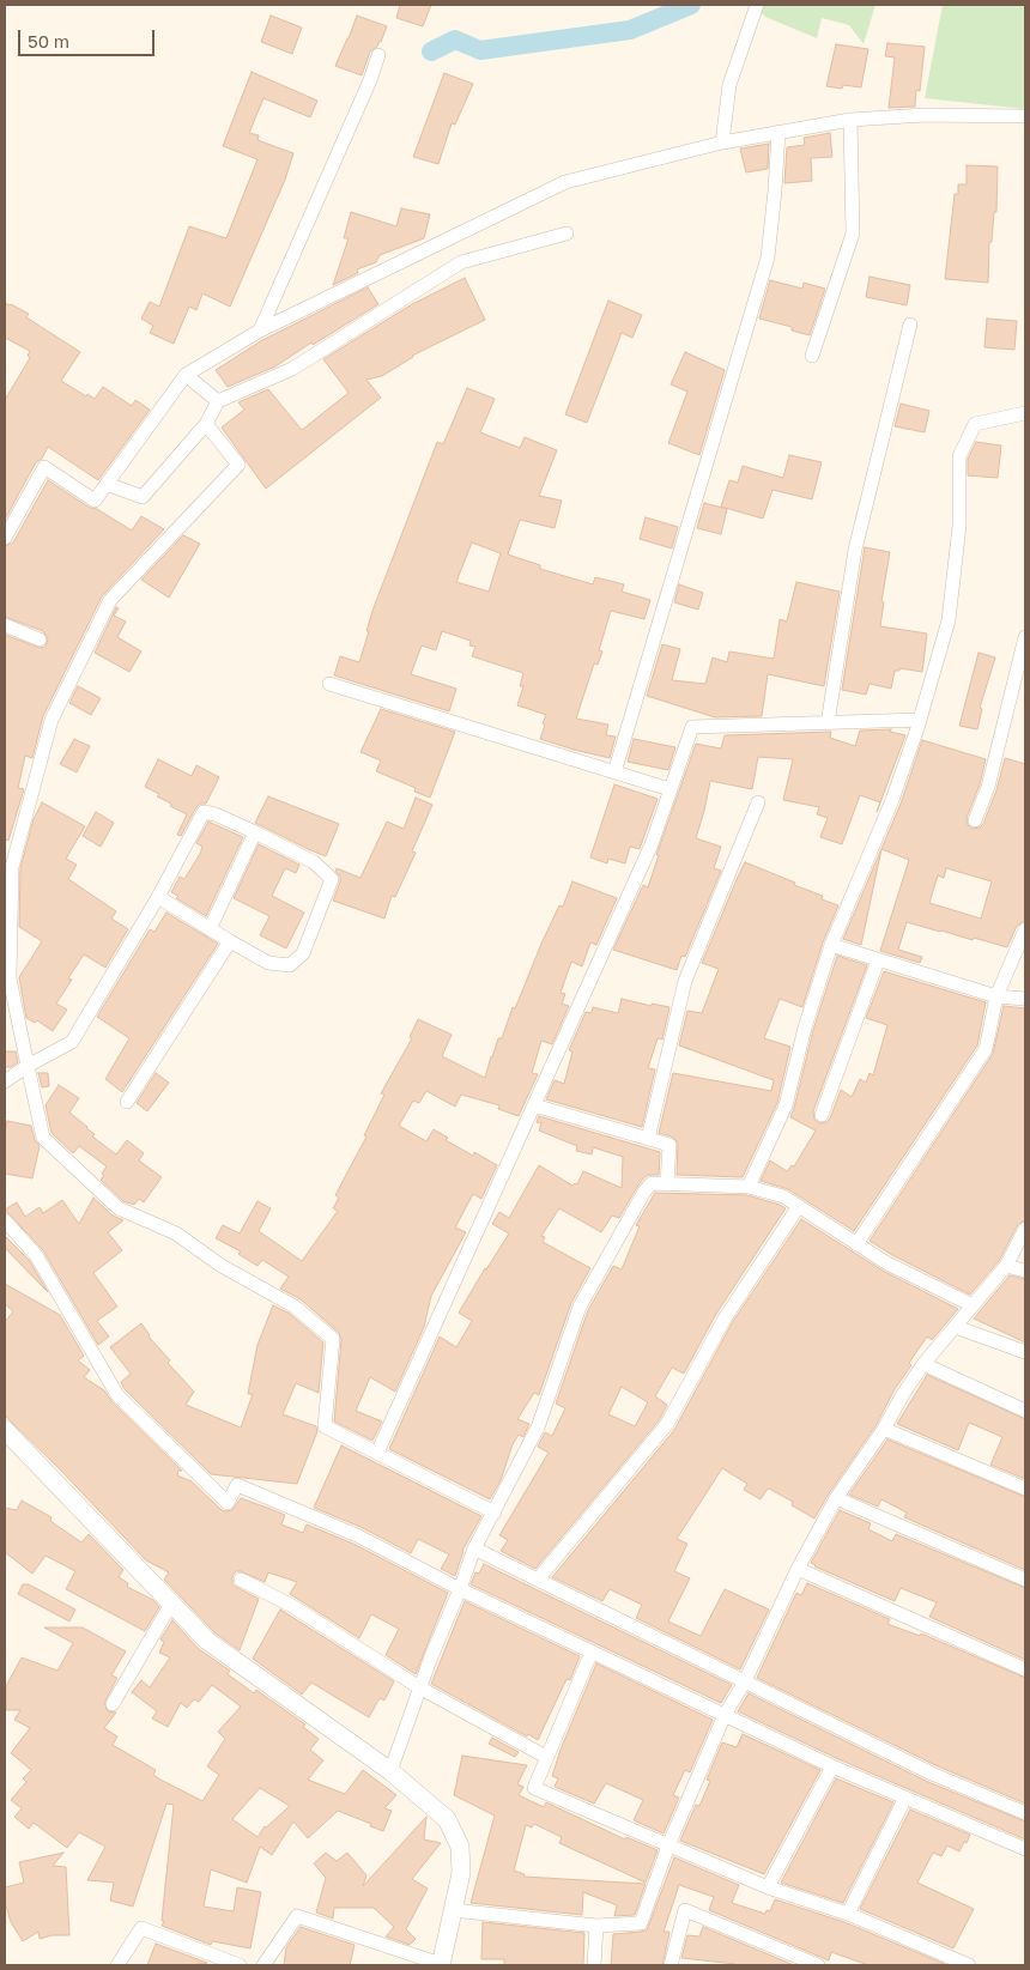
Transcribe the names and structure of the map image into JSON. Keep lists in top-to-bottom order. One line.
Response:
{"scale_bar":"50 m"}
